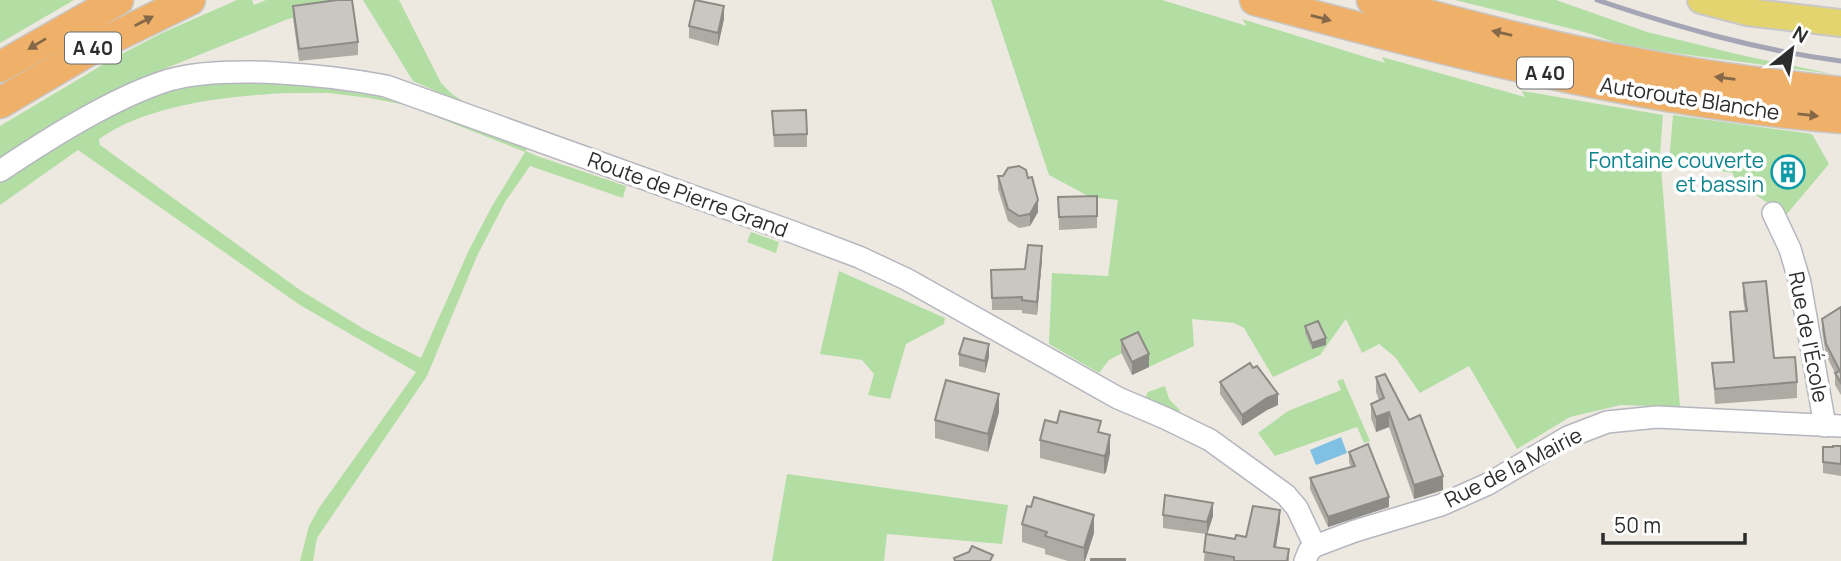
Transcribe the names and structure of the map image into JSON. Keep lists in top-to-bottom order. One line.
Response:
{"streets":{"highway":["A 40","Autoroute Blanche"],"street":["Route de Pierre Grand","Rue de l'École","Rue de la Mairie"]},"crossings":[["Route de Pierre Grand","Rue de la Mairie"],["Rue de l'École","Rue de la Mairie"]],"places":{"building":["Fontaine couverte et bassin"]},"scale_bar":"50 m","north":"top right"}
